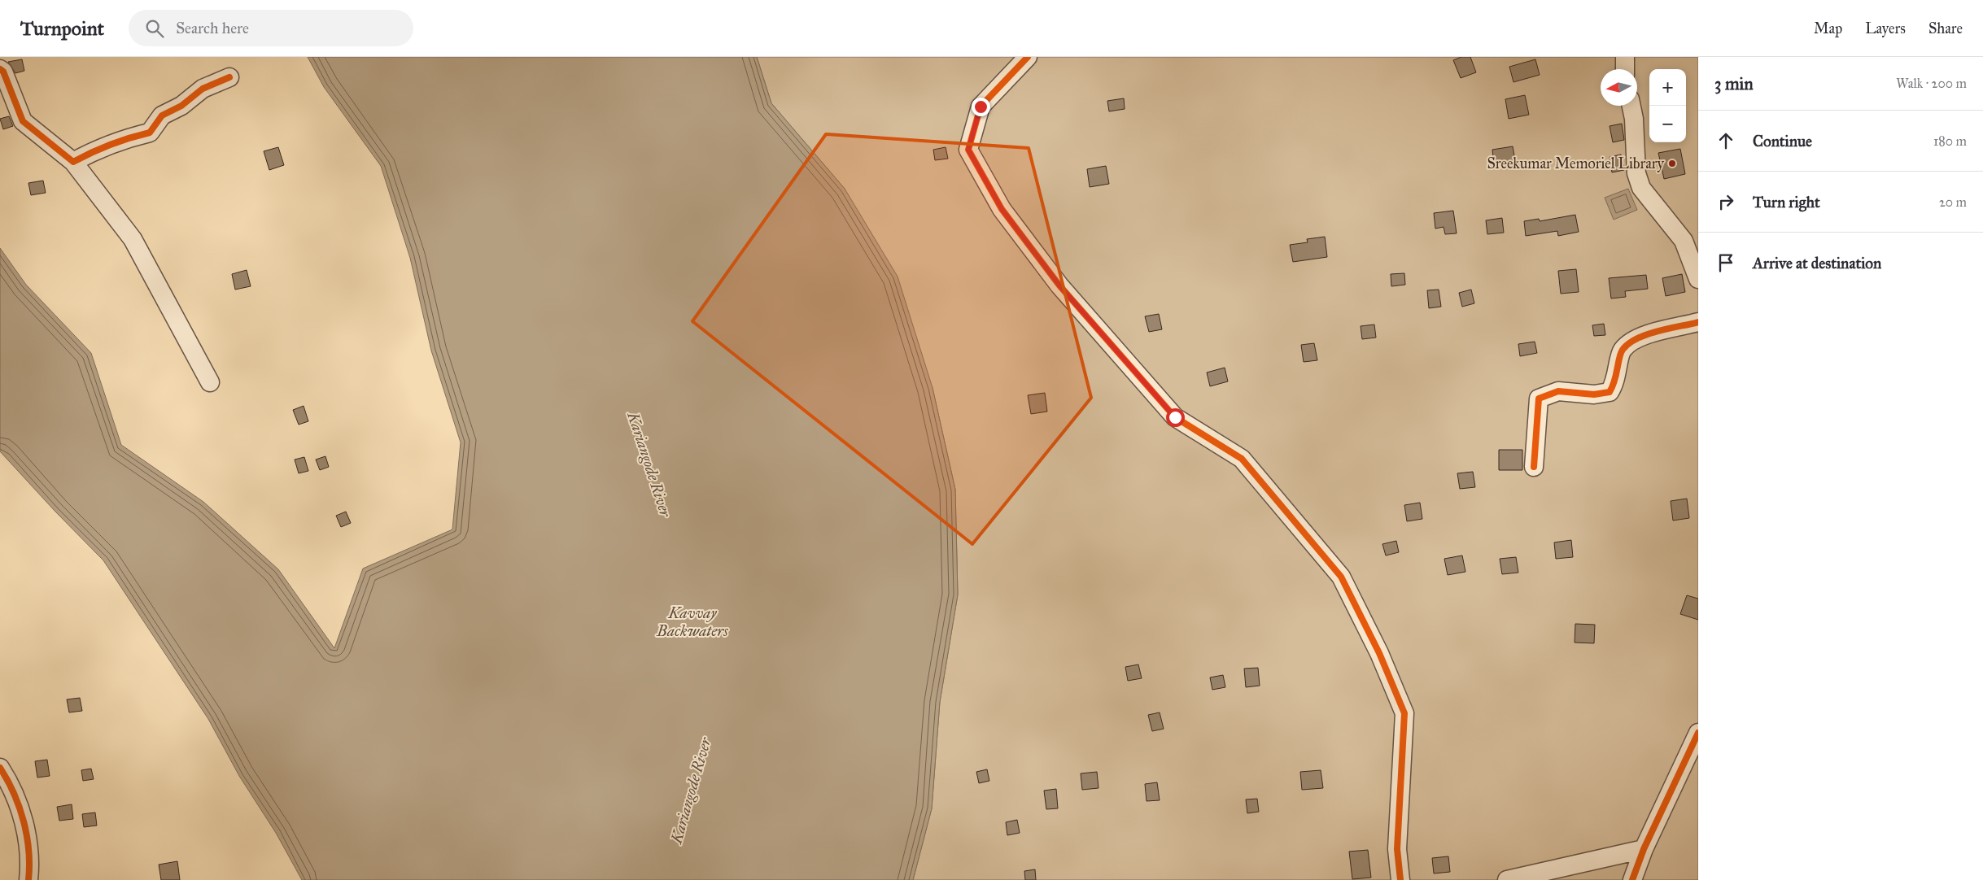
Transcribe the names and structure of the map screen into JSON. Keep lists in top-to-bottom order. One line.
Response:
{"water":["Kariangode River","Kavvay Backwaters"],"places":["Sreekumar Memoriel Library"],"north":"left","page":{"header":"Turnpoint","search":"Search here","nav":["Map","Layers","Share"],"heading":["3 min","Walk · 200 m"],"map_buttons":["+","−"],"list":[["Continue","180 m"],["Turn right","20 m"],"Arrive at destination"]}}
